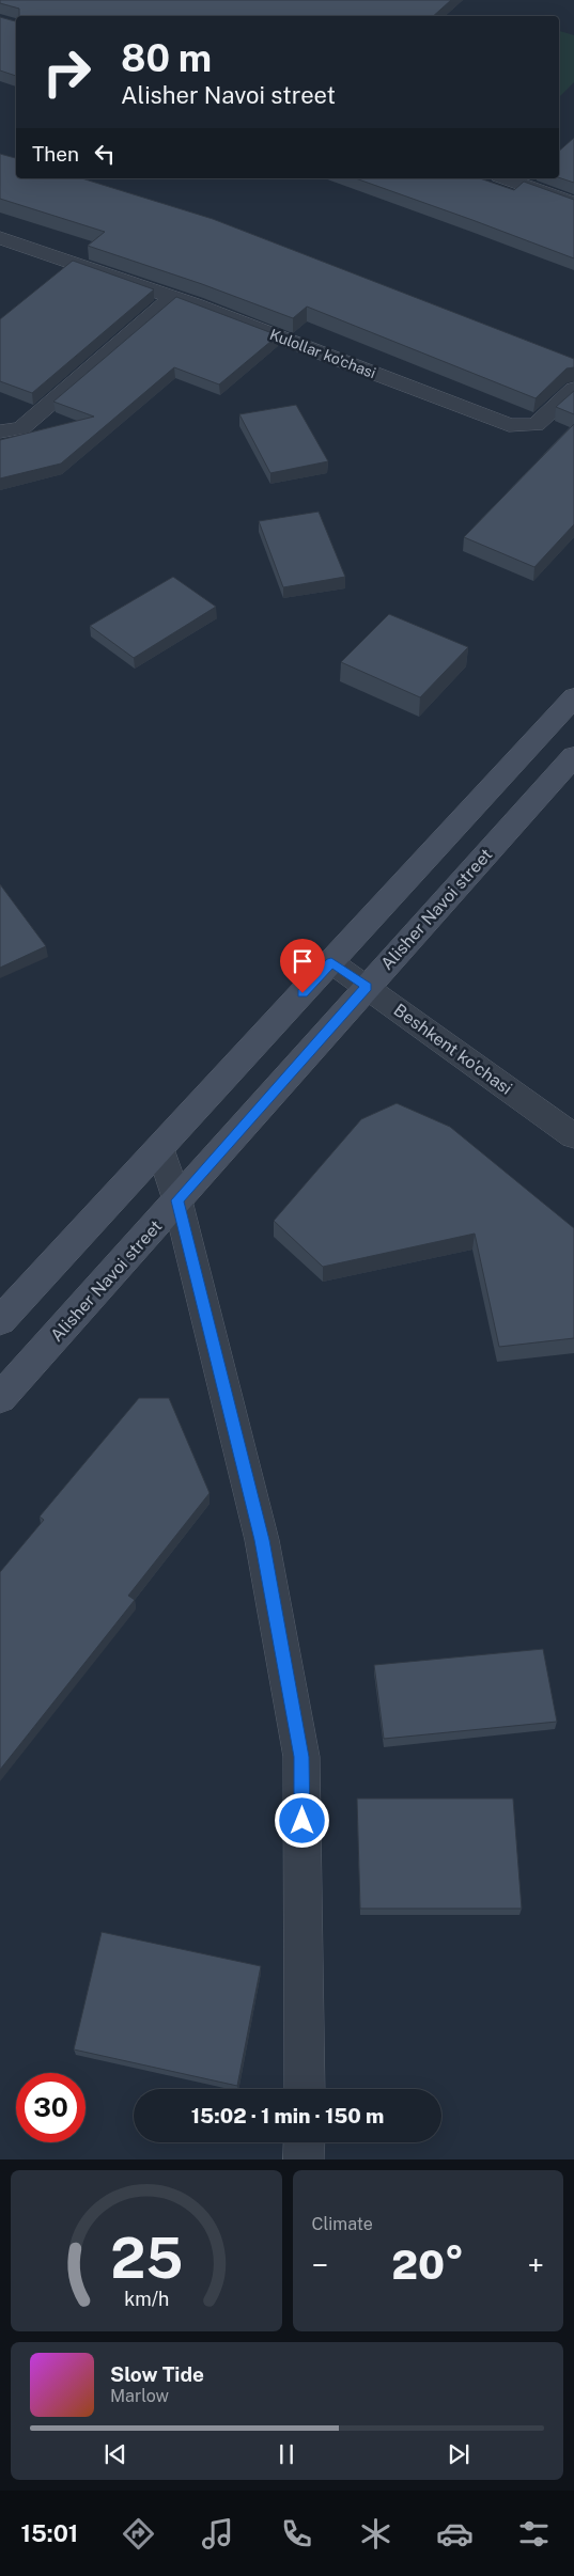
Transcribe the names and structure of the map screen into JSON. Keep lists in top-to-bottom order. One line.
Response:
{"streets":{"main road":["Alisher Navoi street"],"street":["Kulollar ko'chasi","Beshkent ko'chasi"]},"crossings":[["Alisher Navoi street","Beshkent ko'chasi"]],"page":{"turn":["80 m","Alisher Navoi street"],"then":"Then","limit":"30","trip":"15:02 · 1 min · 150 m","tile":"Climate","heat":["−","20°","+"],"song":["Slow Tide","Marlow"],"tabs":"15:01","gauge":["25","km/h"]}}
